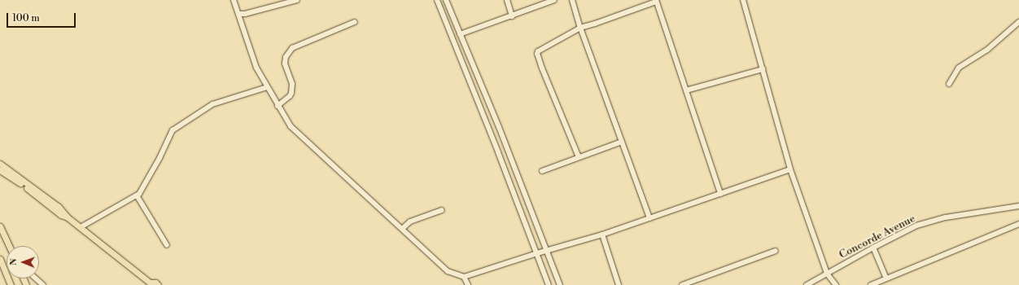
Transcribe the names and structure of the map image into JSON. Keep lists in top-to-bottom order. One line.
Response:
{"streets":{"street":["Concorde Avenue"]},"scale_bar":"100 m","north":"left"}
